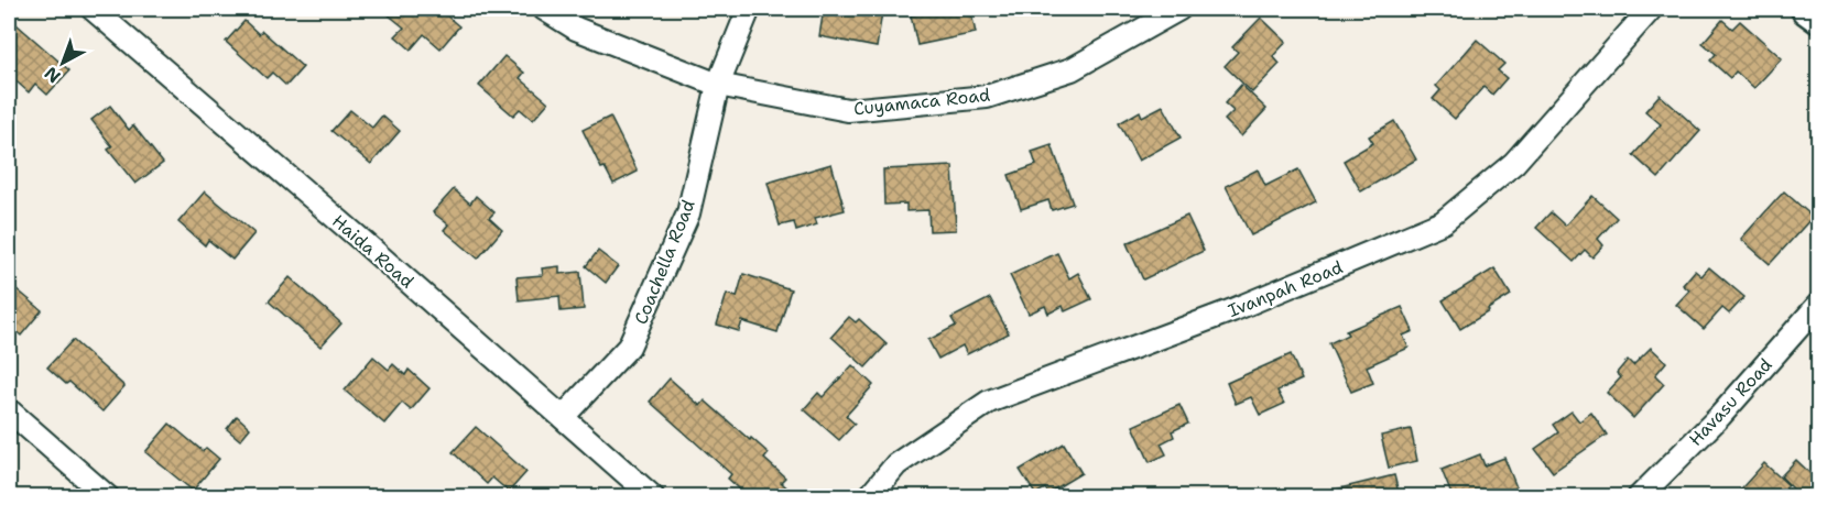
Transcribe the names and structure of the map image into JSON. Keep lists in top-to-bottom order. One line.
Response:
{"streets":{"street":["Cuyamaca Road","Haida Road","Coachella Road","Ivanpah Road","Havasu Road"]},"crossings":[["Cuyamaca Road","Coachella Road"],["Haida Road","Coachella Road"]],"north":"bottom left"}
